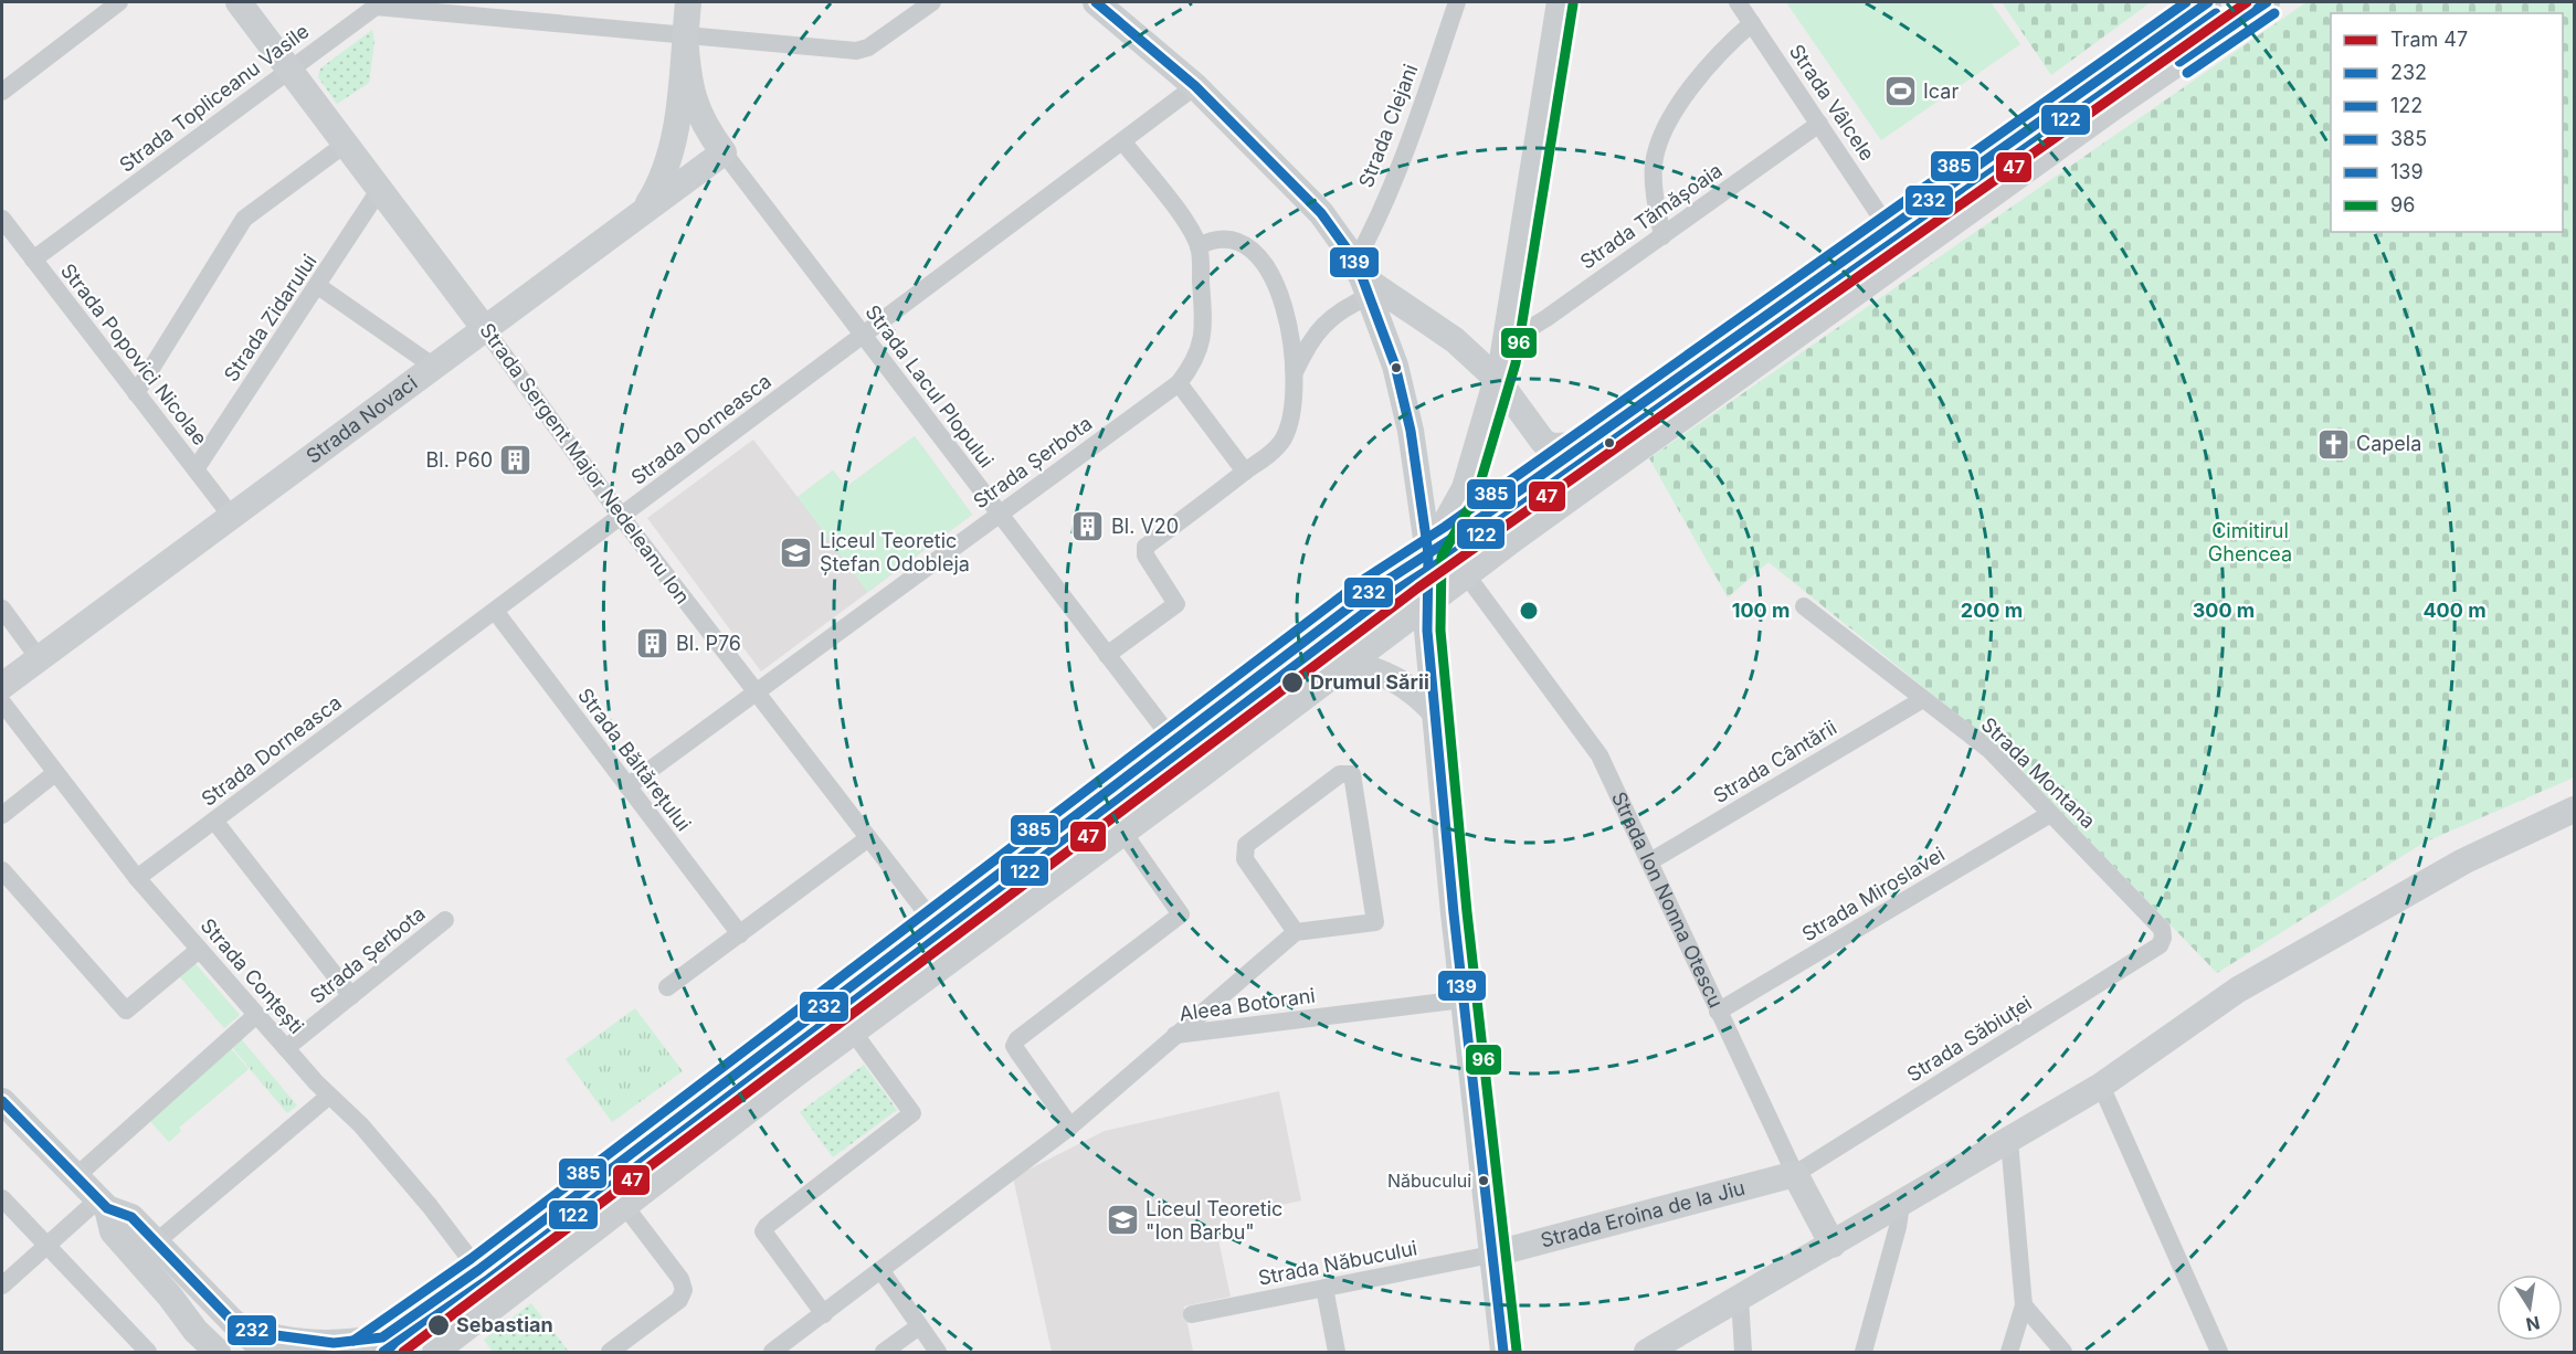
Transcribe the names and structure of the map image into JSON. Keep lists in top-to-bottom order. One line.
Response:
{"streets":{"main road":["Strada Novaci","Strada Sergent Major Nedeleanu Ion","Strada Ion Nonna Otescu","Strada Eroina de la Jiu"],"street":["Strada Topliceanu Vasile","Strada Vâlcele","Strada Clejani","Strada Tămășoaia","Strada Zidarului","Strada Popovici Nicolae","Strada Lacul Plopului","Strada Dorneasca","Strada Șerbota","Strada Băltărețului","Strada Cântării","Strada Montana","Strada Miroslavei","Strada Conțești","Aleea Botorani","Strada Săbiuței","Strada Năbucului"]},"crossings":[["Strada Topliceanu Vasile","Strada Popovici Nicolae"],["Strada Topliceanu Vasile","Strada Sergent Major Nedeleanu Ion"],["Strada Vâlcele","Strada Tămășoaia"],["Strada Zidarului","Strada Popovici Nicolae"],["Strada Zidarului","Strada Sergent Major Nedeleanu Ion"],["Strada Popovici Nicolae","Strada Novaci"],["Strada Lacul Plopului","Strada Novaci"],["Strada Lacul Plopului","Strada Dorneasca"],["Strada Lacul Plopului","Strada Șerbota"],["Strada Novaci","Strada Sergent Major Nedeleanu Ion"],["Strada Dorneasca","Strada Șerbota"],["Strada Dorneasca","Strada Sergent Major Nedeleanu Ion"],["Strada Dorneasca","Strada Băltărețului"],["Strada Dorneasca","Strada Conțești"],["Strada Șerbota","Strada Sergent Major Nedeleanu Ion"],["Strada Șerbota","Strada Băltărețului"],["Strada Șerbota","Strada Conțești"],["Strada Cântării","Strada Montana"],["Strada Cântării","Strada Ion Nonna Otescu"],["Strada Montana","Strada Miroslavei"],["Strada Montana","Strada Săbiuței"],["Strada Miroslavei","Strada Ion Nonna Otescu"],["Strada Ion Nonna Otescu","Strada Săbiuței"],["Strada Ion Nonna Otescu","Strada Eroina de la Jiu"],["Strada Săbiuței","Strada Eroina de la Jiu"],["Strada Eroina de la Jiu","Strada Năbucului"]],"parks":["Cimitirul Ghencea"],"places":{"sports":["Icar"],"church":["Capela"],"building":["Bl. P60","Bl. V20","Bl. P76"],"school or university":["Liceul Teoretic Ștefan Odobleja","Liceul Teoretic \"Ion Barbu\""],"other":["Drumul Sării","Năbucului","Sebastian"]},"lines":["tram line 47","transit line 232","transit line 385","transit line 139","transit line 96","transit line 122"],"legend":["Tram 47","232","122","385","139","96"],"north":"bottom","rings":["100 m","200 m","300 m","400 m"]}
